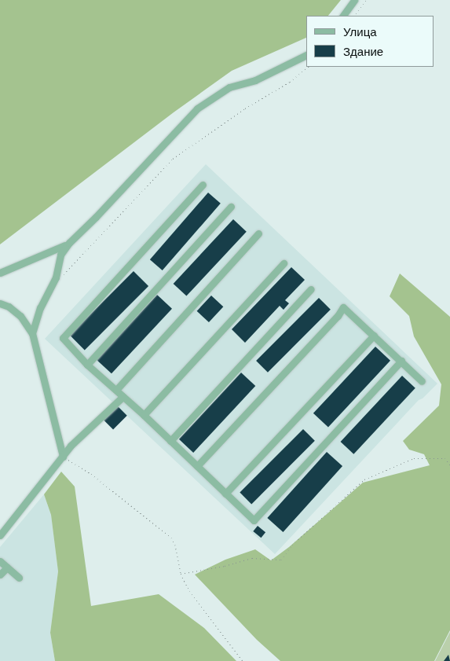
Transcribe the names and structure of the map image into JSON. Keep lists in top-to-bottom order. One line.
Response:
{"legend":["Улица","Здание"]}
